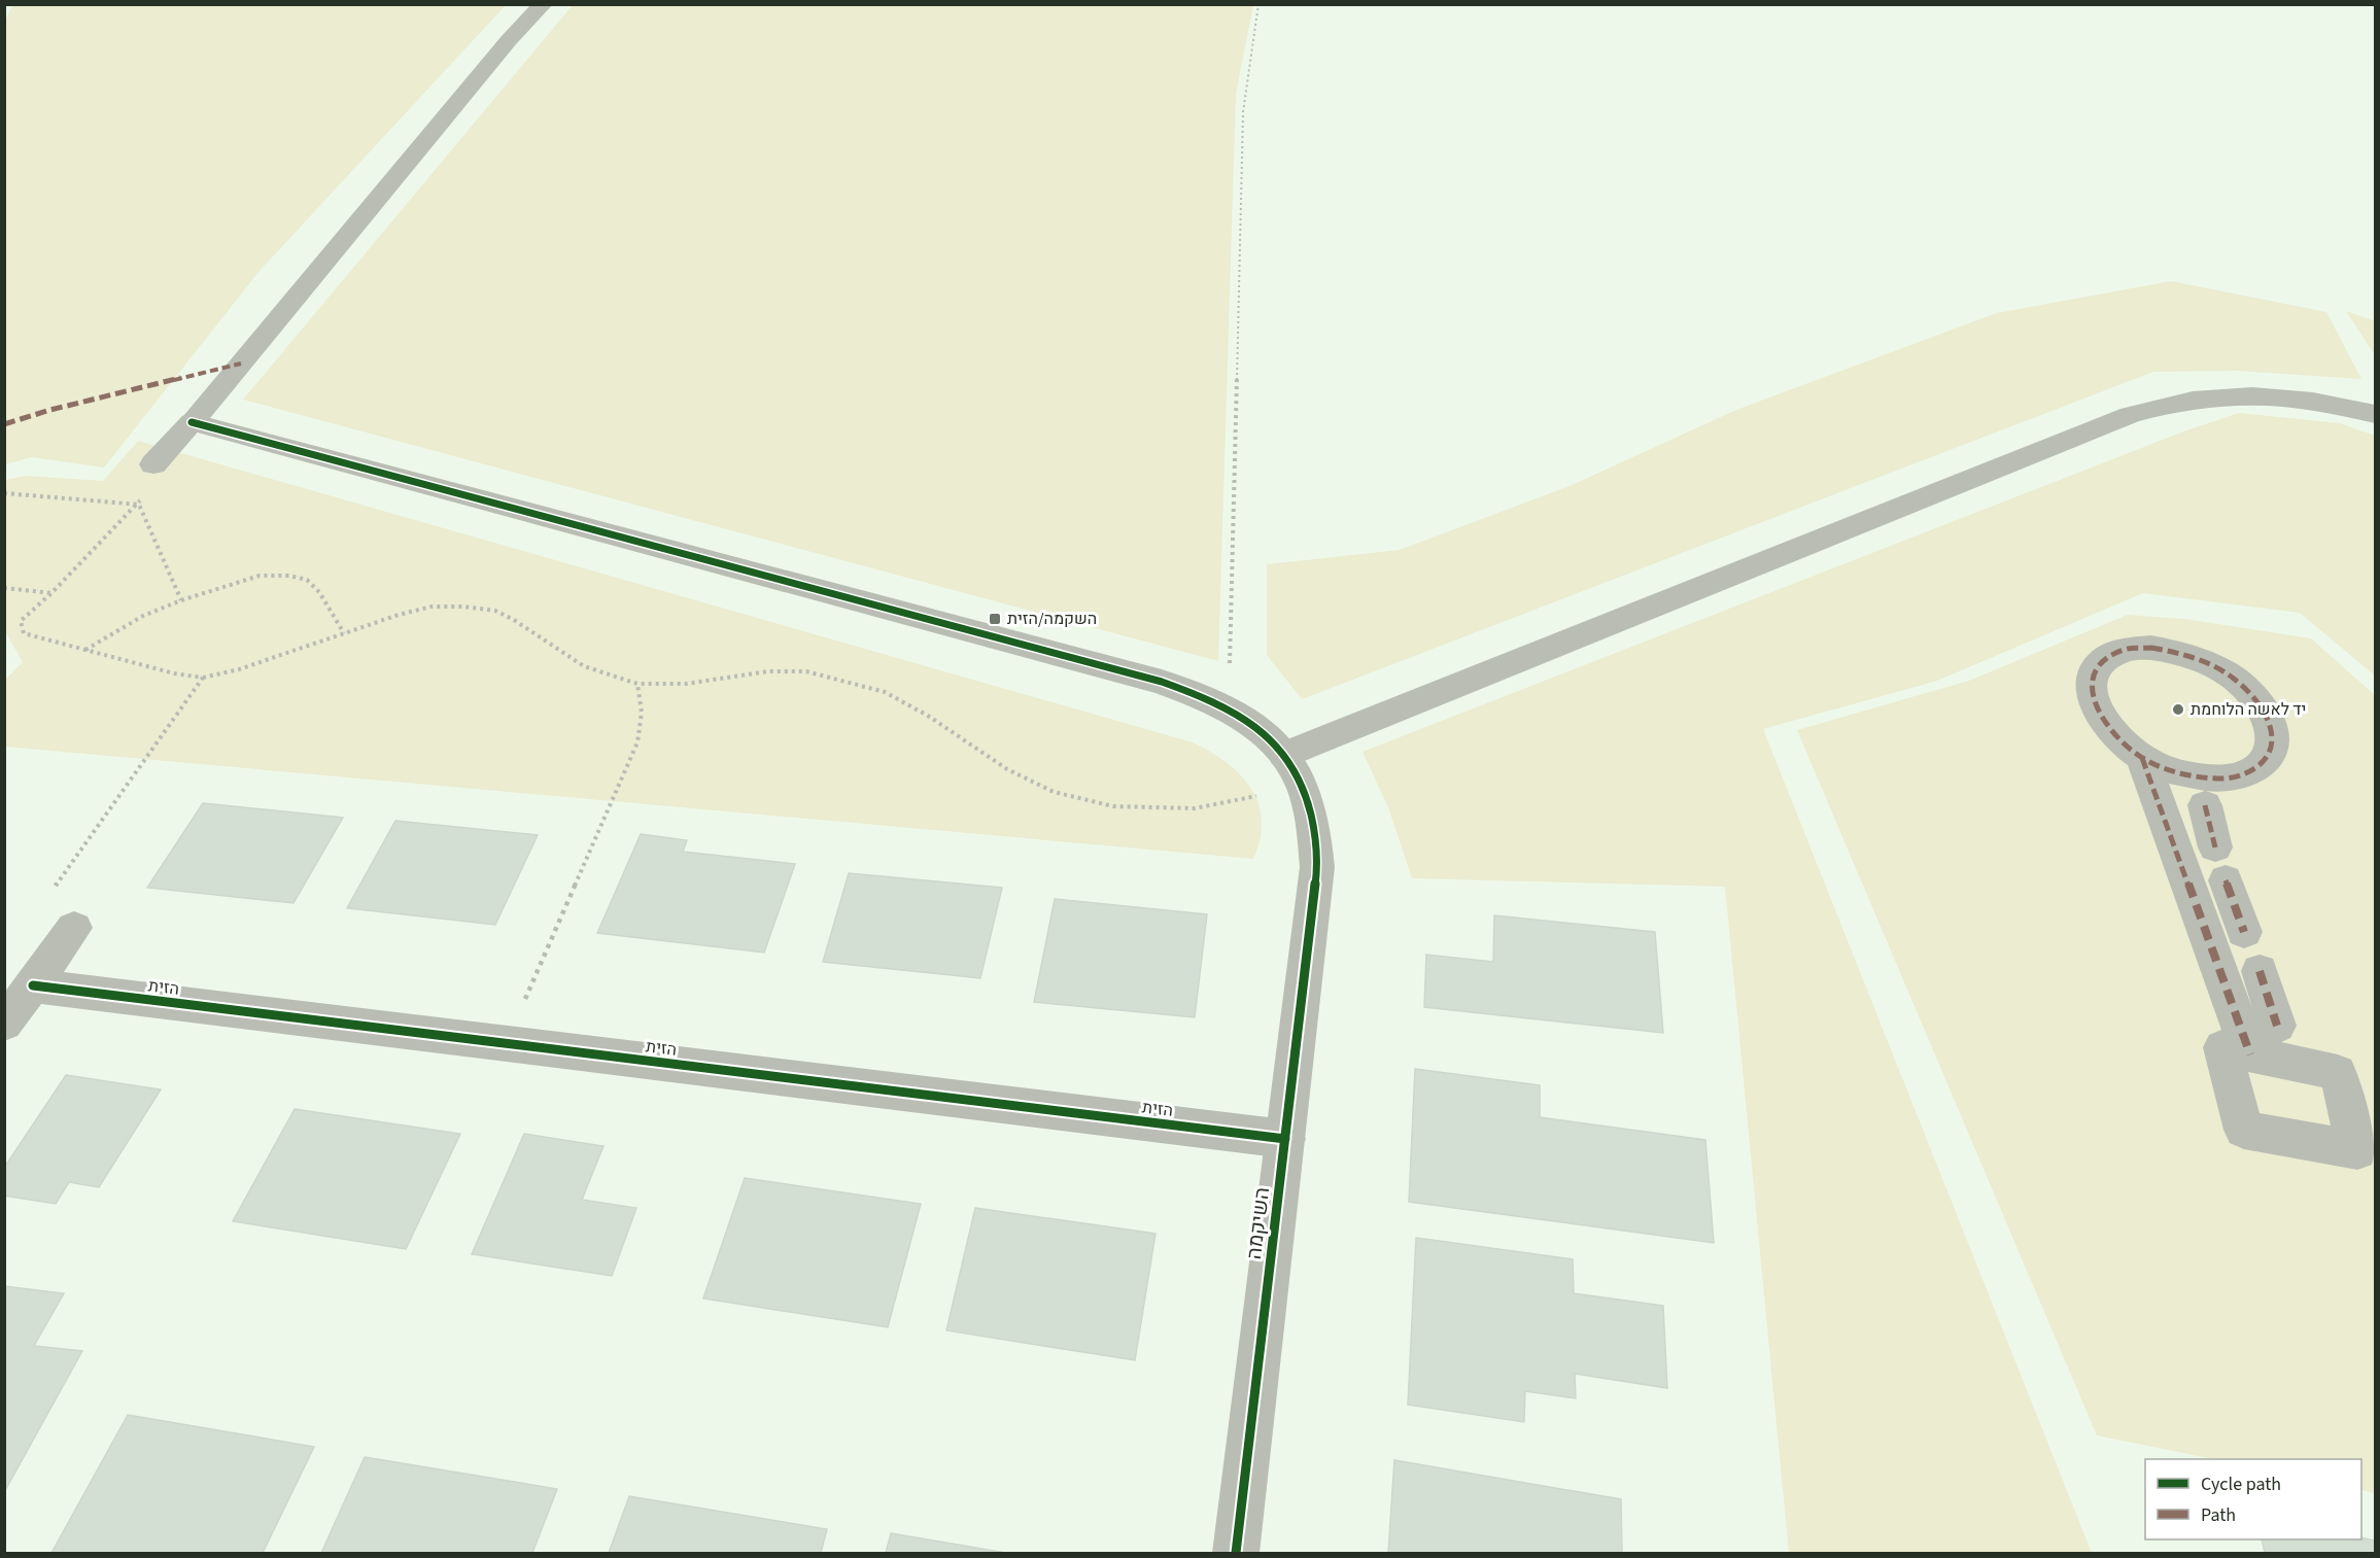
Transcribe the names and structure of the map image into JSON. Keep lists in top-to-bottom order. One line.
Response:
{"streets":{"street":["הזית","השיקמה"]},"crossings":[["הזית","השיקמה"]],"places":{"transit":["השקמה/הזית"],"other":["יד לאשה הלוחמת"]},"legend":["Cycle path","Path"]}
